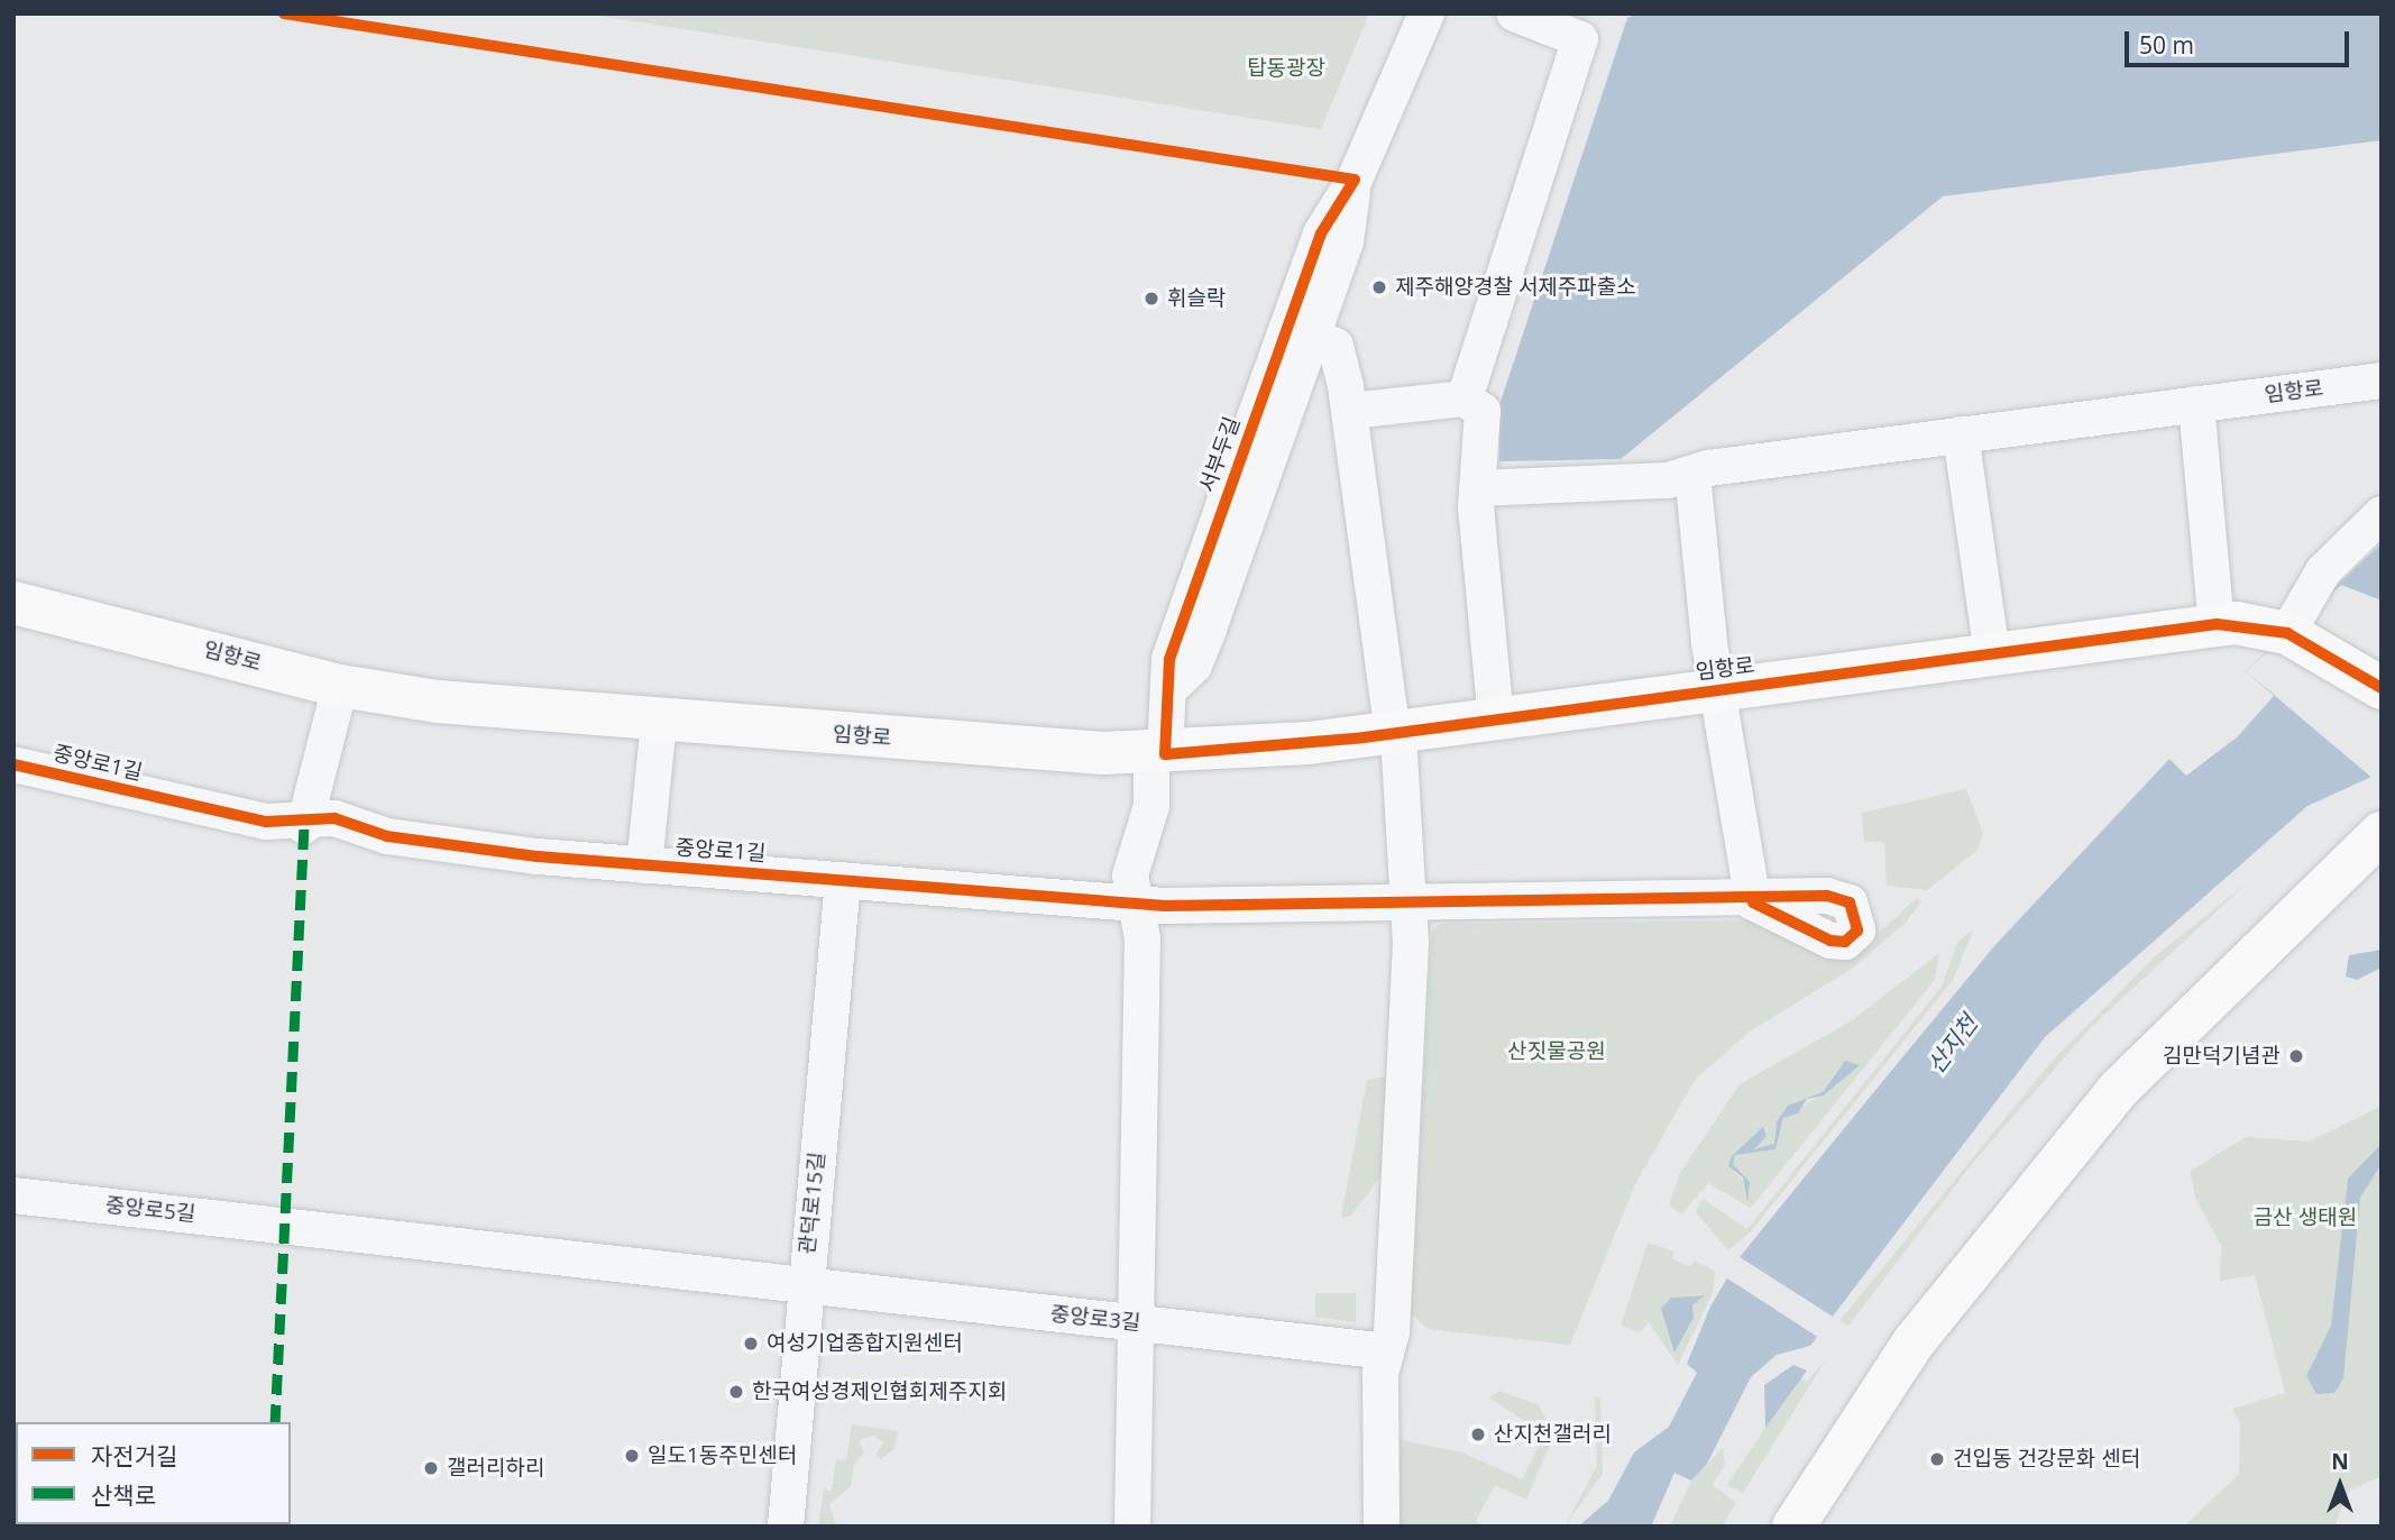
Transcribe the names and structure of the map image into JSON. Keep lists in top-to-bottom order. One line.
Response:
{"streets":{"main road":["임항로"],"street":["서부두길","중앙로1길","관덕로15길","중앙로5길","중앙로3길"]},"crossings":[["임항로","서부두길"],["임항로","중앙로1길"],["서부두길","중앙로1길"],["서부두길","중앙로3길"],["중앙로1길","관덕로15길"],["관덕로15길","중앙로5길"],["관덕로15길","중앙로3길"],["중앙로5길","중앙로3길"]],"water":["산지천"],"parks":["탑동광장","산짓물공원","금산 생태원"],"places":["제주해양경찰 서제주파출소","휘슬락","김만덕기념관","여성기업종합지원센터","한국여성경제인협회제주지회","산지천갤러리","일도1동주민센터","건입동 건강문화 센터","갤러리하리"],"legend":["자전거길","산책로"],"scale_bar":"50 m","north":"top"}
